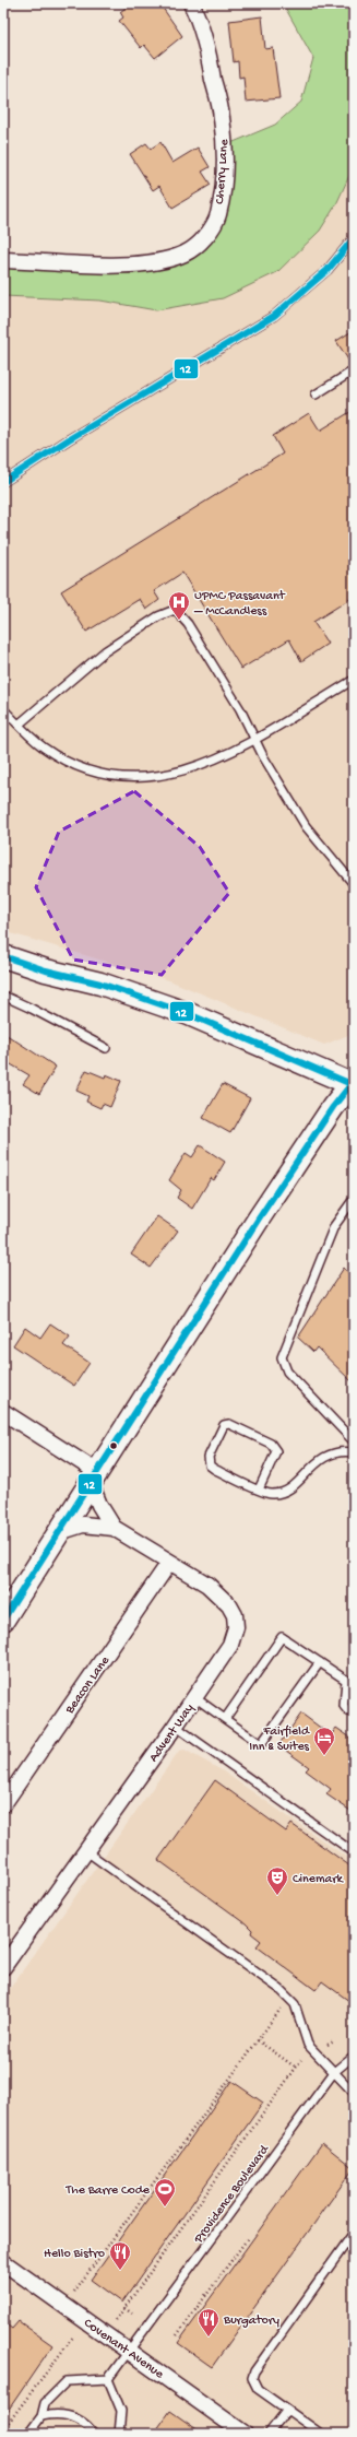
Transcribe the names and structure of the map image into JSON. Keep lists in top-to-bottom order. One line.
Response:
{"streets":{"street":["Cherry Lane","Beacon Lane","Advent Way","Covenant Avenue"],"lane":["Providence Boulevard"]},"crossings":[["Beacon Lane","Advent Way"],["Providence Boulevard","Covenant Avenue"]],"places":{"hospital":["UPMC Passavant – McCandless"],"hotel":["Fairfield Inn & Suites"],"theatre":["Cinemark"],"sports":["The Barre Code"],"restaurant":["Hello Bistro","Burgatory"]},"lines":["transit line 12"]}
